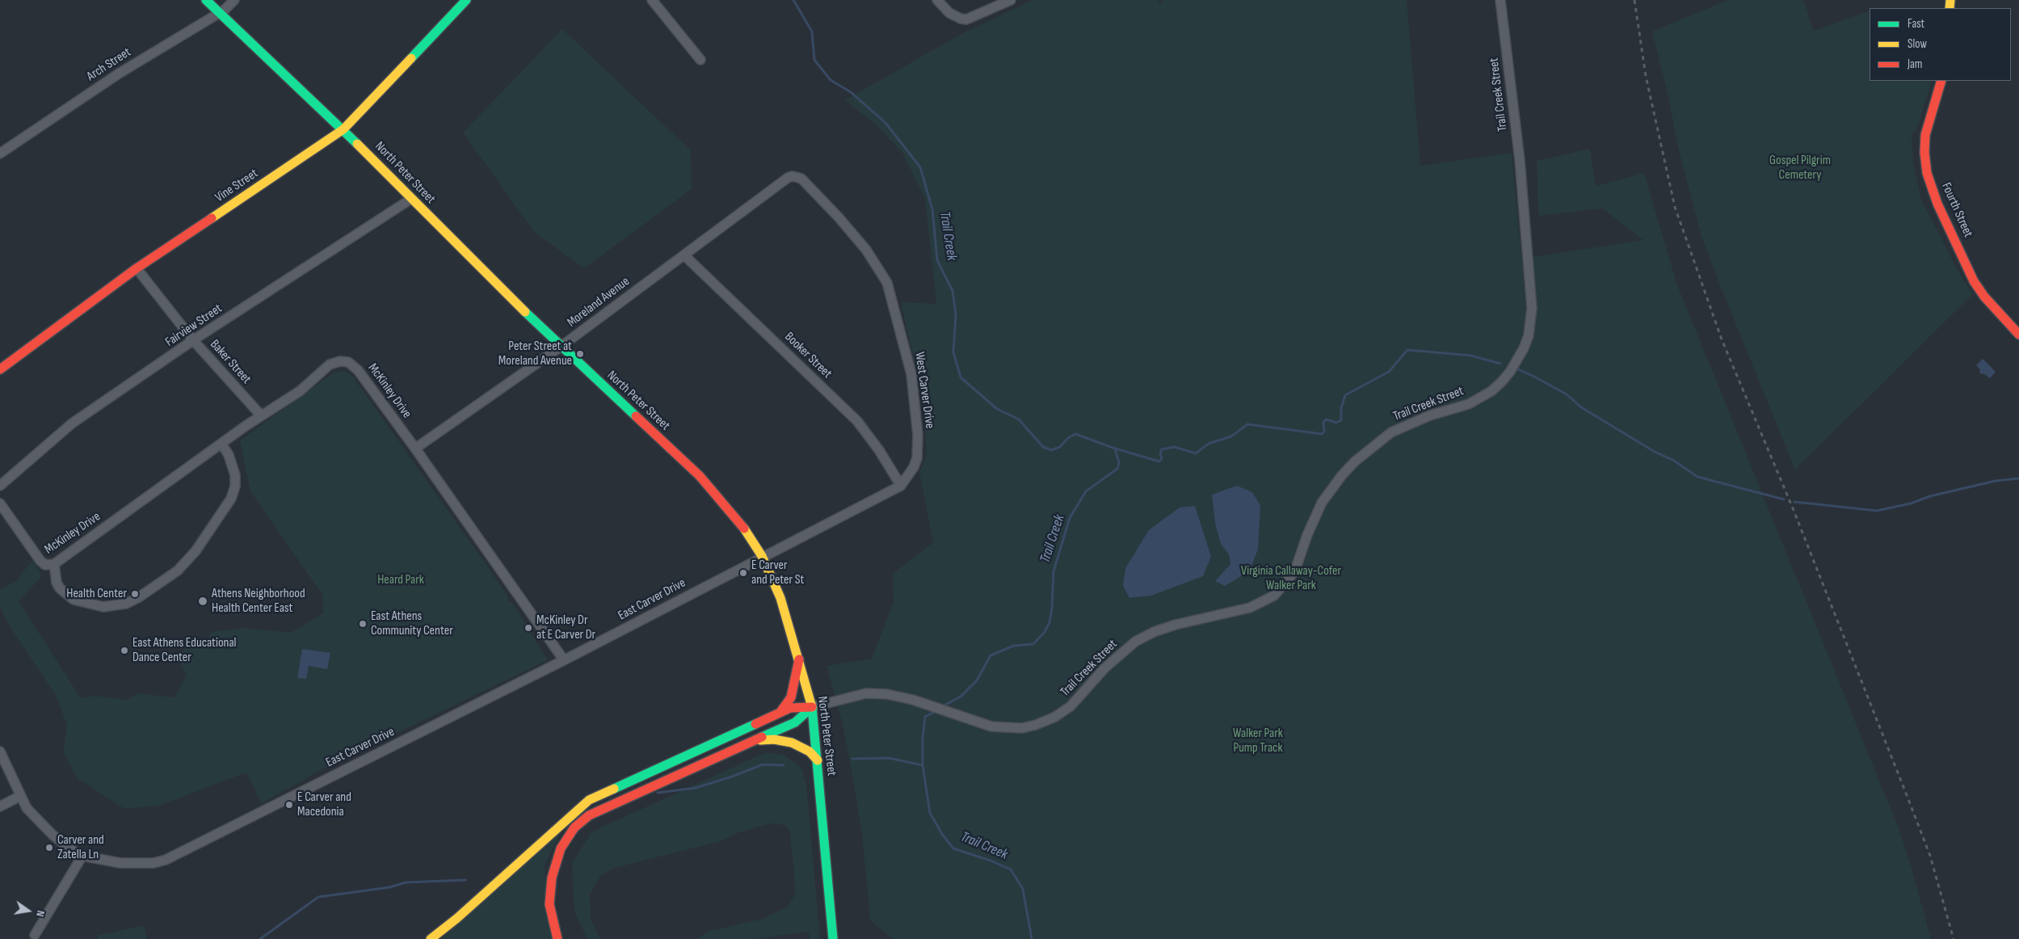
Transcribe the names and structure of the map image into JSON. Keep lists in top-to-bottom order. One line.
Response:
{"streets":{"main road":["North Peter Street","Vine Street","Fourth Street"],"street":["Arch Street","Trail Creek Street","Moreland Avenue","Fairview Street","Booker Street","Baker Street","West Carver Drive","McKinley Drive","East Carver Drive"]},"crossings":[["Arch Street","North Peter Street"],["Trail Creek Street","North Peter Street"],["North Peter Street","Vine Street"],["North Peter Street","Moreland Avenue"],["North Peter Street","Fairview Street"],["North Peter Street","West Carver Drive"],["North Peter Street","East Carver Drive"],["Vine Street","Baker Street"],["Moreland Avenue","Booker Street"],["Moreland Avenue","West Carver Drive"],["Moreland Avenue","McKinley Drive"],["Fairview Street","Baker Street"],["Booker Street","West Carver Drive"],["Baker Street","McKinley Drive"],["West Carver Drive","East Carver Drive"],["McKinley Drive","East Carver Drive"]],"water":["Trail Creek"],"parks":["Gospel Pilgrim Cemetery","Virginia Callaway-Cofer Walker Park","Heard Park","Walker Park Pump Track"],"places":["Peter Street at Moreland Avenue","E Carver and Peter St","Health Center","Athens Neighborhood Health Center East","East Athens Community Center","McKinley Dr at E Carver Dr","East Athens Educational Dance Center","E Carver and Macedonia","Carver and Zatella Ln"],"legend":["Fast","Slow","Jam"],"north":"right"}
